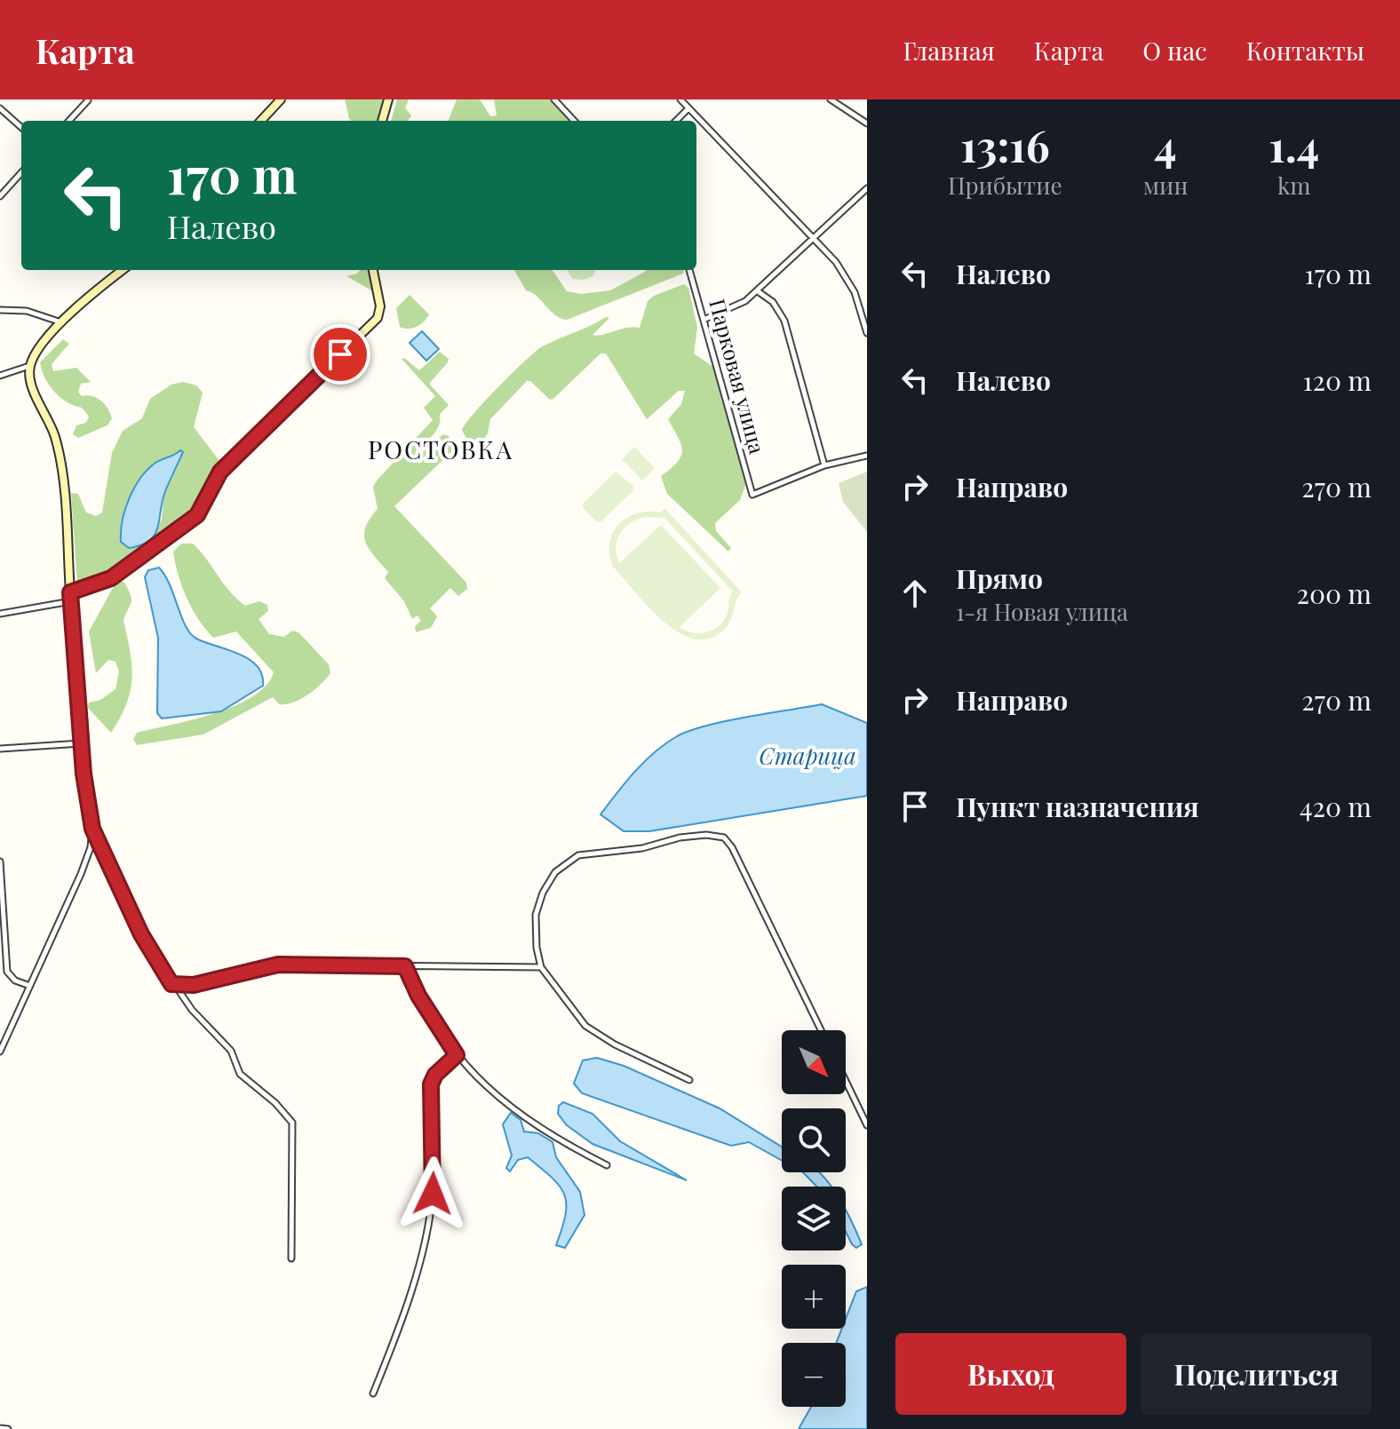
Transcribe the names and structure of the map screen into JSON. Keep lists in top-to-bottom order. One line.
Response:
{"streets":{"street":["Парковая улица"]},"districts":["РОСТОВКА"],"water":["Старица"],"north":"bottom right","page":{"header":"Карта","nav":["Главная","Карта","О нас","Контакты"],"eta":["13:16","Прибытие","4","мин","1.4","km"],"turn":["170 m","Налево"],"list":[{"name":"Налево","value":"170 m"},{"name":"Налево","value":"120 m"},{"name":"Направо","value":"270 m"},{"name":"Прямо","note":"1-я Новая улица","value":"200 m"},{"name":"Направо","value":"270 m"},{"name":"Пункт назначения","value":"420 m"}],"map_buttons":["+","−"],"buttons":["Выход","Поделиться"]}}
